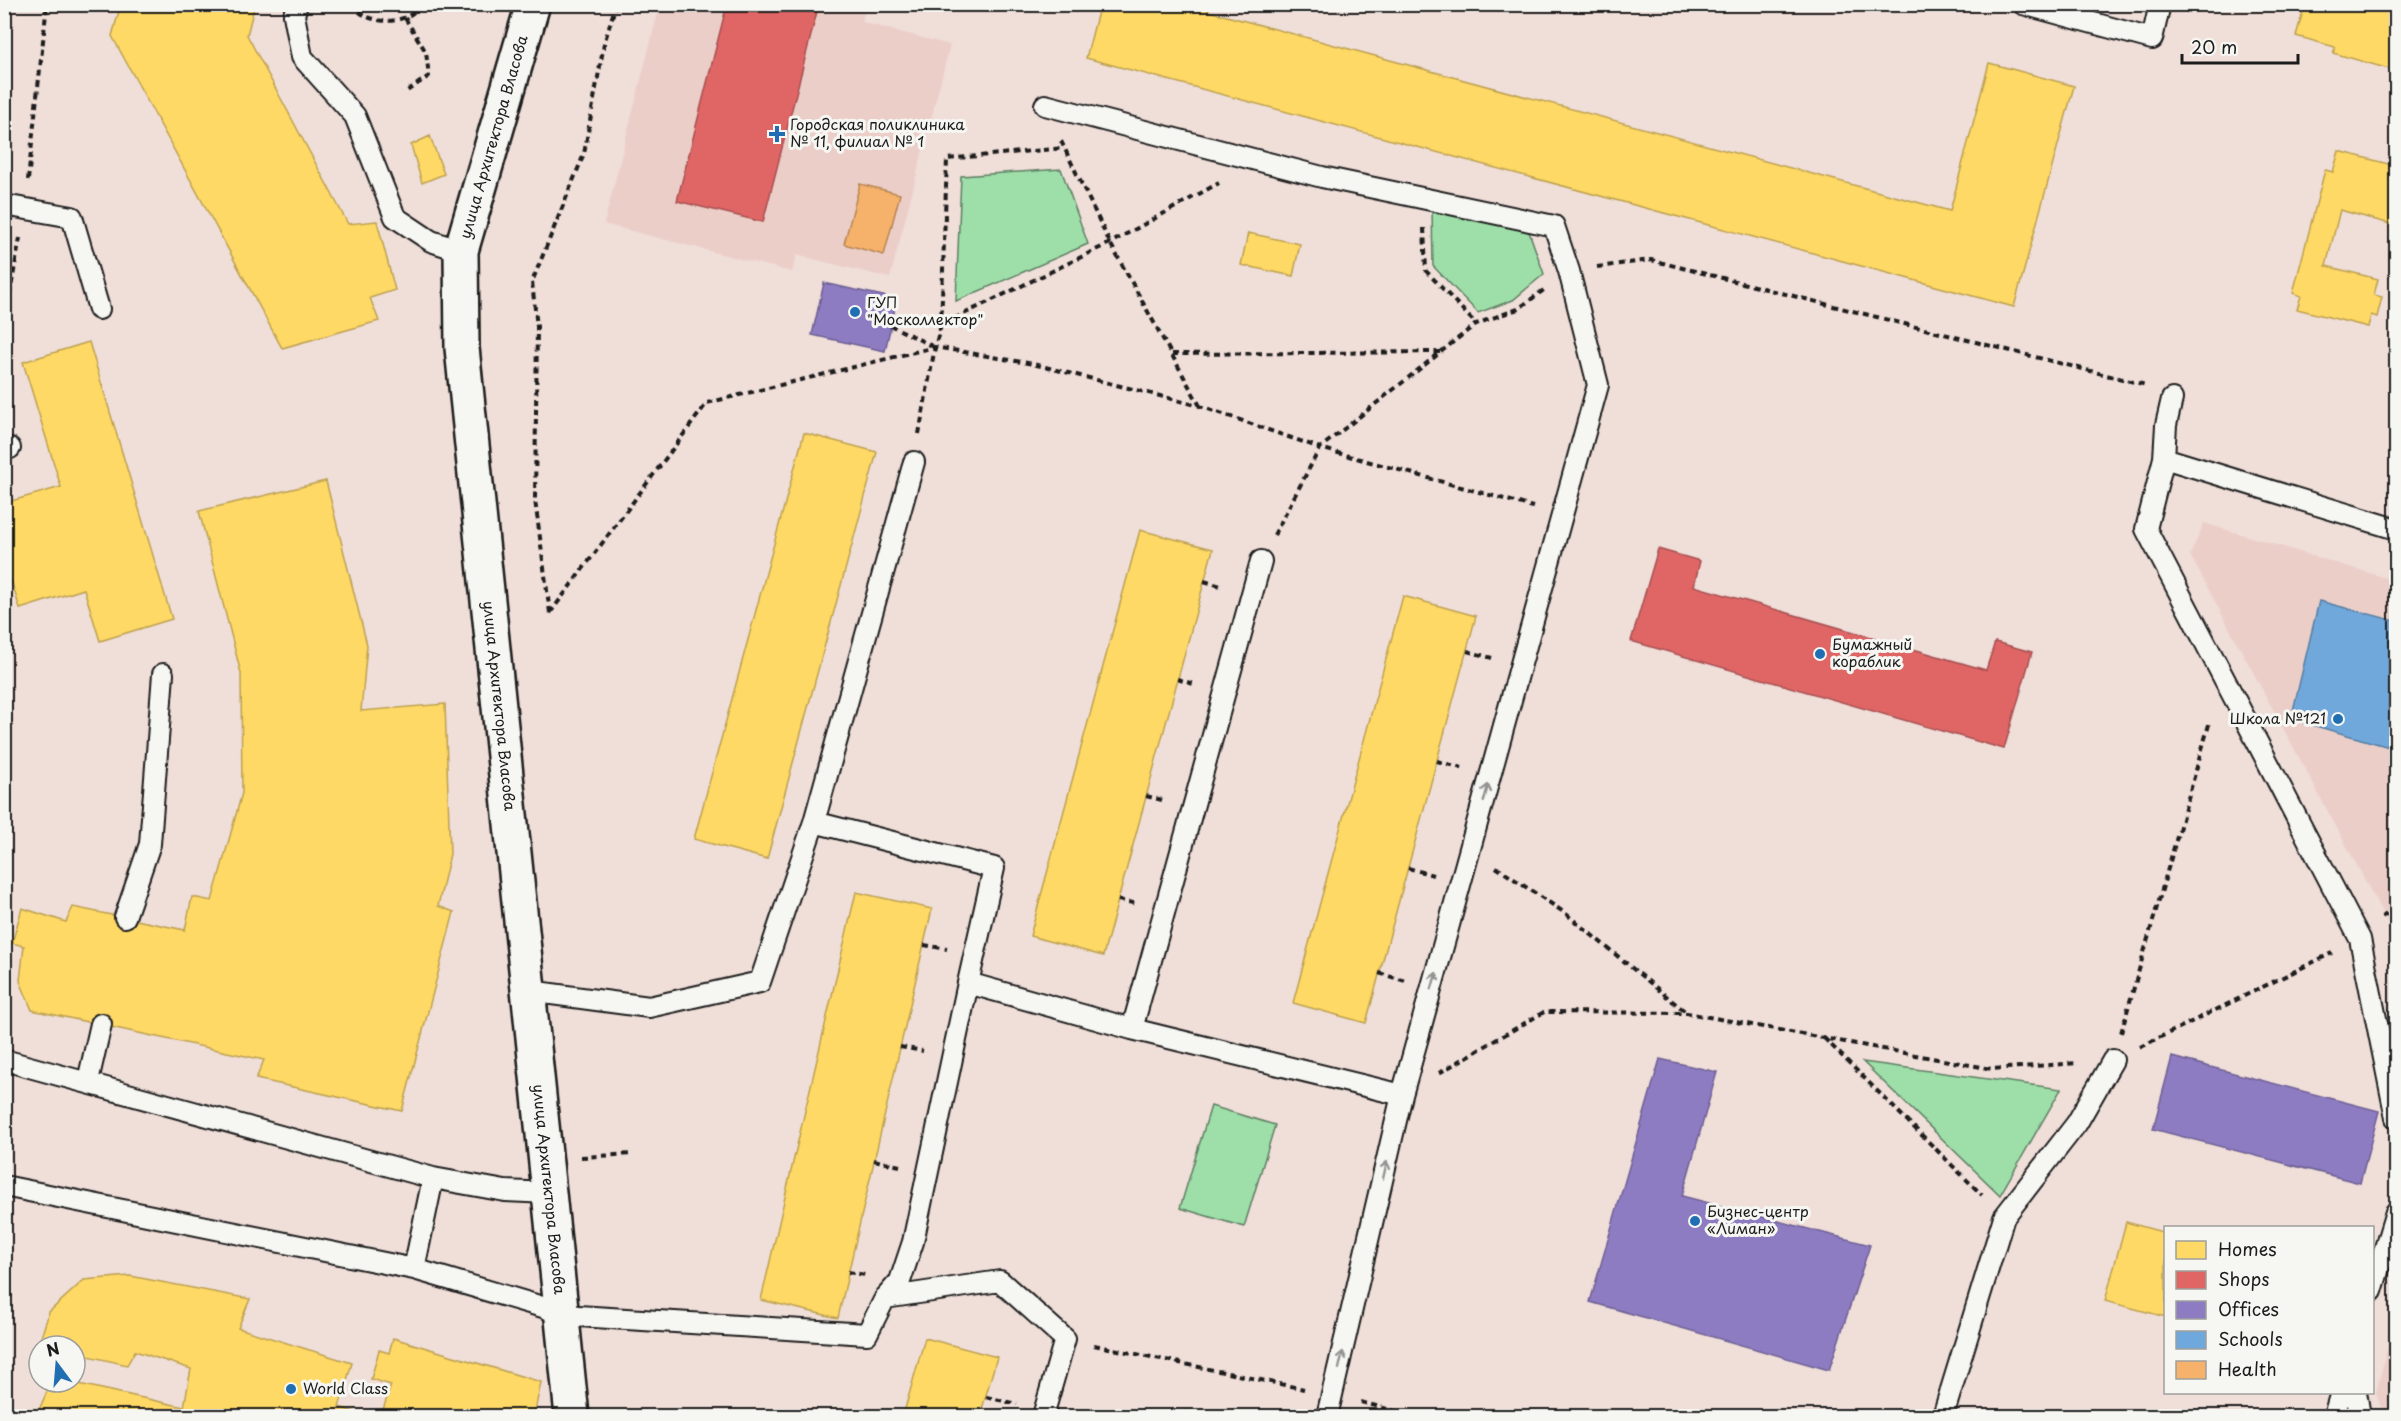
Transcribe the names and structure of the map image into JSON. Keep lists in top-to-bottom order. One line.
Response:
{"streets":{"street":["улица Архитектора Власова"]},"places":{"health":["Городская поликлиника № 11, филиал № 1"],"other":["ГУП \"Москоллектор\"","Бумажный кораблик","Школа №121","Бизнес-центр «Лиман»","World Class"]},"legend":["Homes","Shops","Offices","Schools","Health"],"scale_bar":"20 m","north":"top"}
